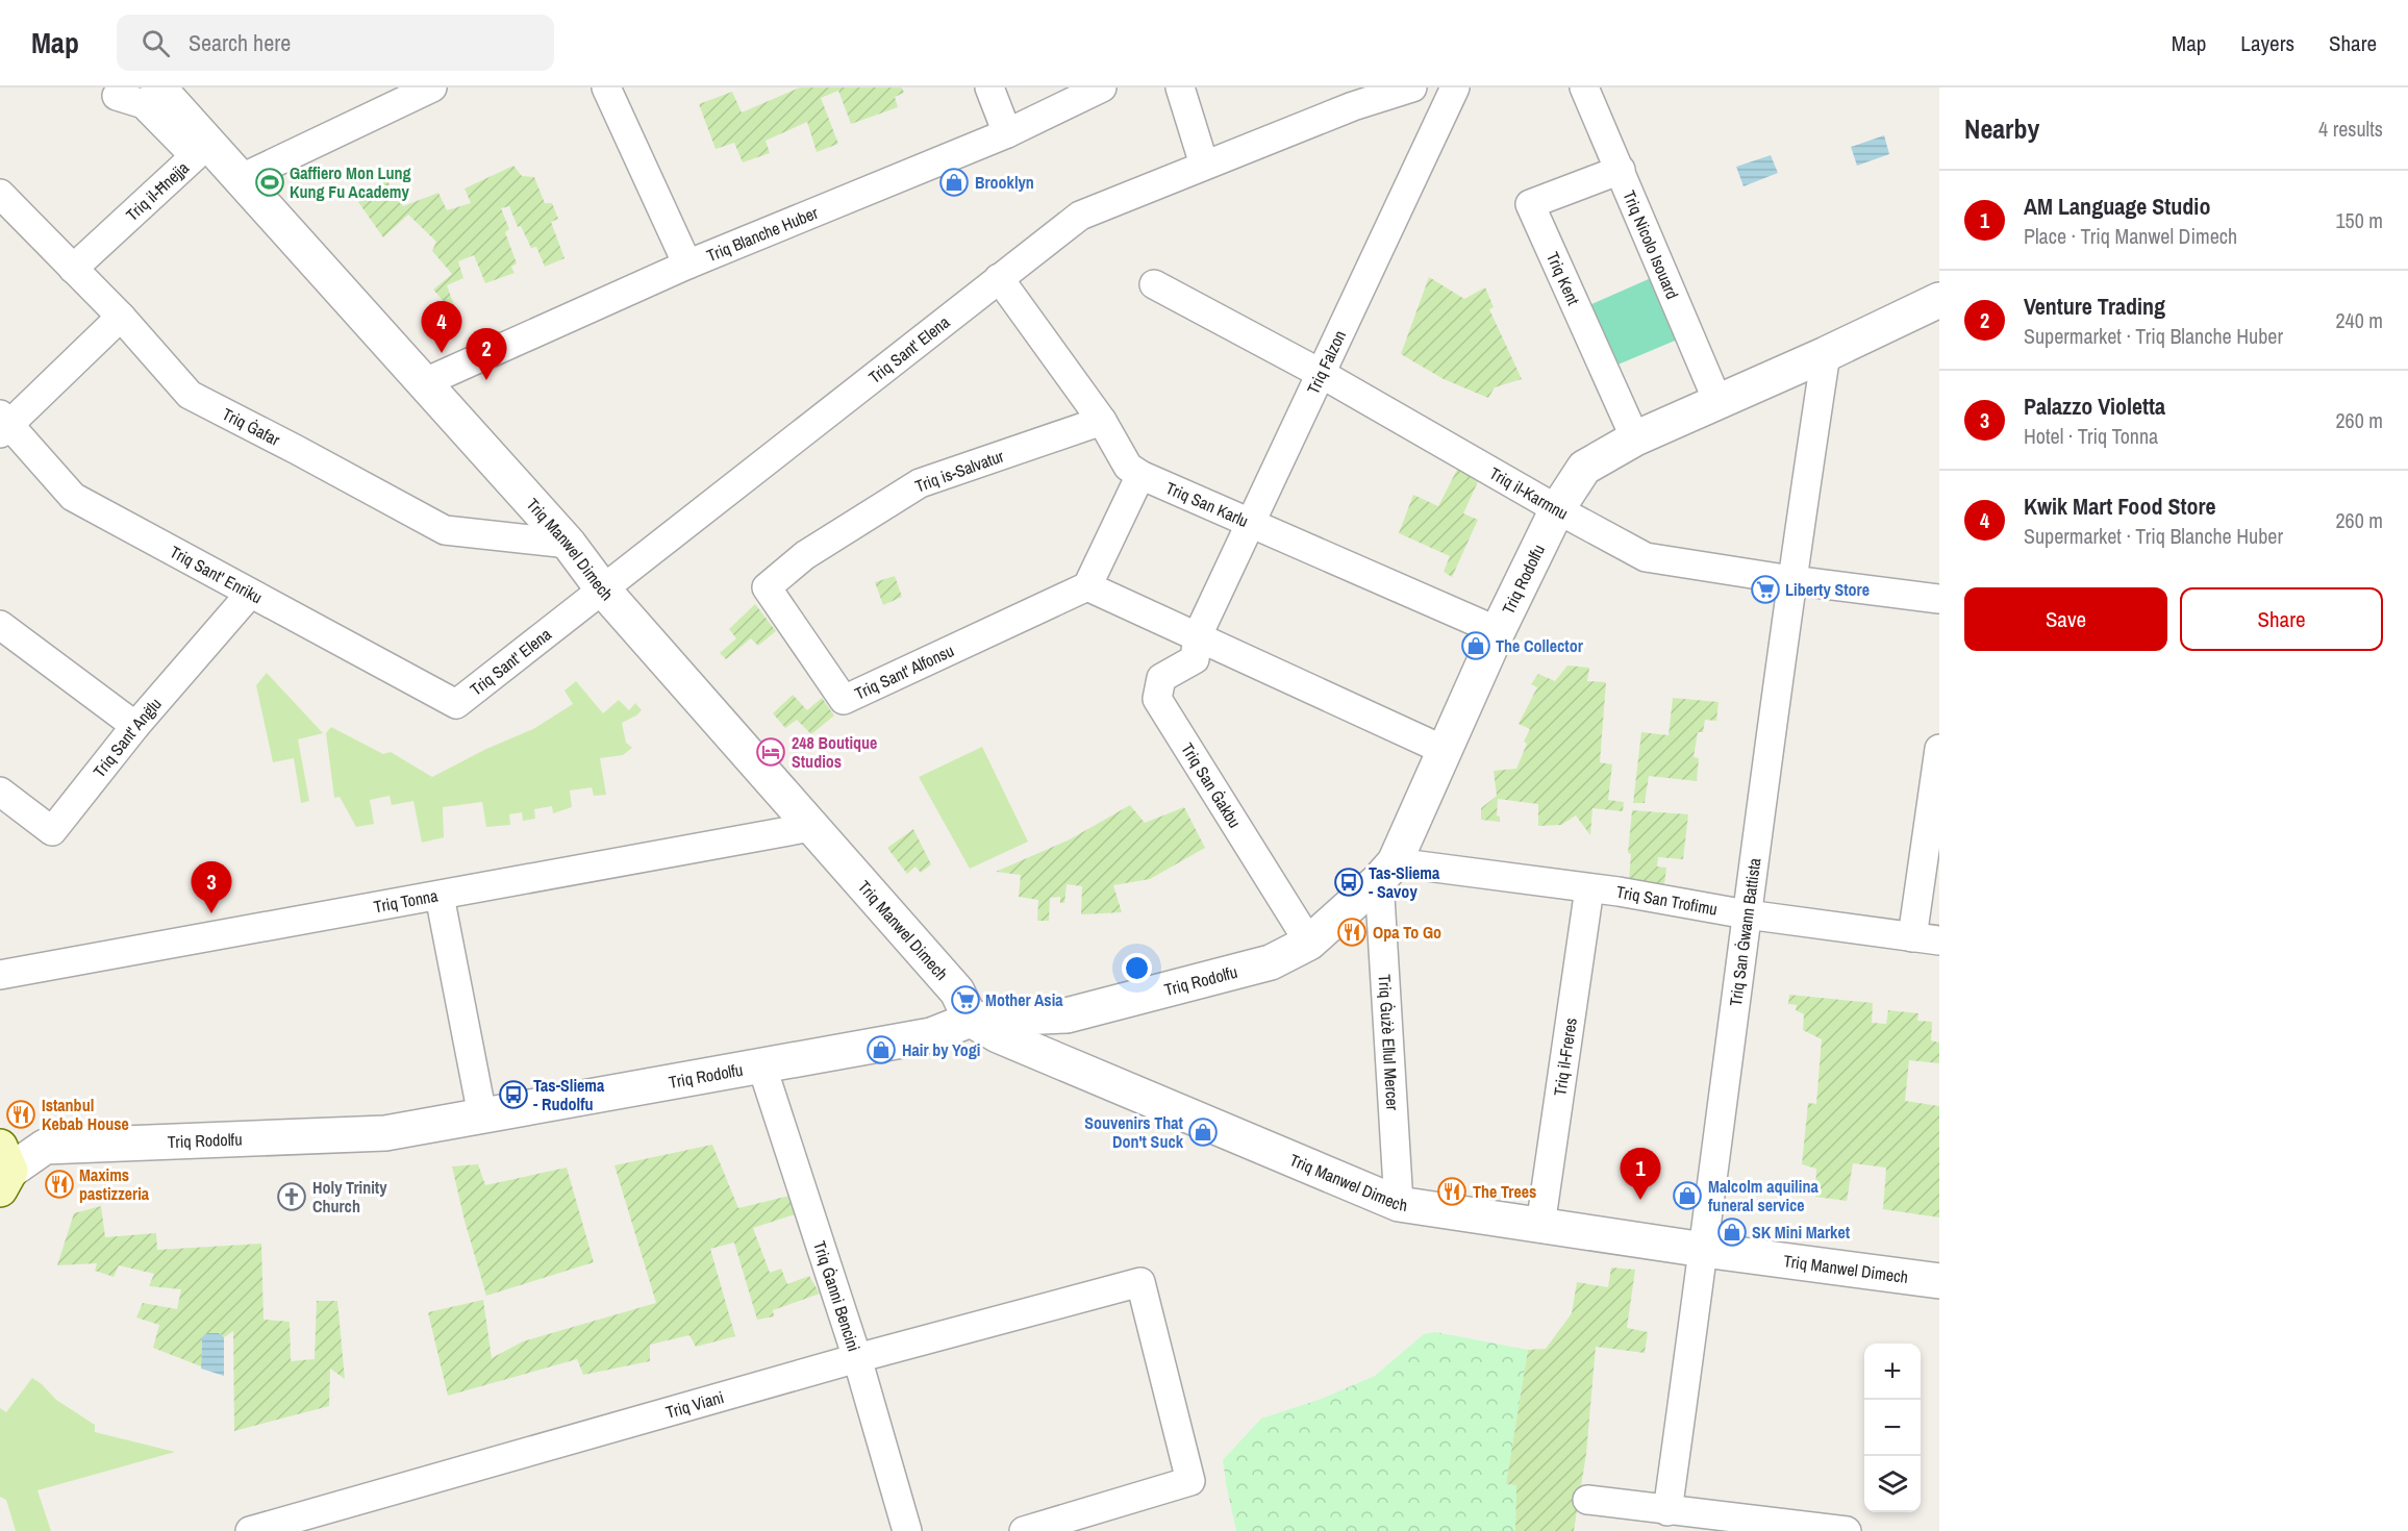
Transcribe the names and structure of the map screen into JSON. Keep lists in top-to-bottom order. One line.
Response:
{"streets":{"street":["Triq il-Ħnejja","Triq Blanche Huber","Triq Nicolo Isouard","Triq Kent","Triq Sant' Elena","Triq Falzon","Triq Ġafar","Triq is-Salvatur","Triq il-Karmnu","Triq San Karlu","Triq Manwel Dimech","Triq Sant' Enriku","Triq Rodolfu","Triq Sant' Alfonsu","Triq Sant' Anġlu","Triq San Ġakbu","Triq Tonna","Triq San Trofimu","Triq San Ġwann Battista","Triq Ġużè Ellul Mercer","Triq il-Freres","Triq Ġanni Bencini","Triq Viani"]},"crossings":[["Triq il-Ħnejja","Triq Ġafar"],["Triq Blanche Huber","Triq Manwel Dimech"],["Triq Nicolo Isouard","Triq Kent"],["Triq Nicolo Isouard","Triq Rodolfu"],["Triq Kent","Triq Rodolfu"],["Triq Sant' Elena","Triq San Karlu"],["Triq Sant' Elena","Triq Manwel Dimech"],["Triq Sant' Elena","Triq Sant' Enriku"],["Triq Falzon","Triq il-Karmnu"],["Triq Falzon","Triq San Karlu"],["Triq Falzon","Triq San Ġakbu"],["Triq Ġafar","Triq Manwel Dimech"],["Triq is-Salvatur","Triq San Karlu"],["Triq is-Salvatur","Triq Sant' Alfonsu"],["Triq il-Karmnu","Triq Rodolfu"],["Triq il-Karmnu","Triq San Ġwann Battista"],["Triq San Karlu","Triq Rodolfu"],["Triq Manwel Dimech","Triq Rodolfu"],["Triq Manwel Dimech","Triq Tonna"],["Triq Manwel Dimech","Triq San Ġwann Battista"],["Triq Manwel Dimech","Triq Ġużè Ellul Mercer"],["Triq Manwel Dimech","Triq il-Freres"],["Triq Sant' Enriku","Triq Sant' Anġlu"],["Triq Rodolfu","Triq San Ġakbu"],["Triq Rodolfu","Triq San Trofimu"],["Triq Rodolfu","Triq San Ġwann Battista"],["Triq Rodolfu","Triq Ġużè Ellul Mercer"],["Triq Rodolfu","Triq Ġanni Bencini"],["Triq San Trofimu","Triq San Ġwann Battista"],["Triq San Trofimu","Triq Ġużè Ellul Mercer"],["Triq San Trofimu","Triq il-Freres"],["Triq Ġanni Bencini","Triq Viani"]],"places":{"sports":["Gaffiero Mon Lung Kung Fu Academy"],"shop":["Brooklyn","The Collector","Hair by Yogi","Souvenirs That Don't Suck","Malcolm aquilina funeral service","SK Mini Market"],"supermarket":["Liberty Store","Mother Asia"],"hotel":["248 Boutique Studios"],"bus stop":["Tas-Sliema - Savoy","Tas-Sliema - Rudolfu"],"restaurant":["Opa To Go","Istanbul Kebab House","Maxims pastizzeria","The Trees"],"church":["Holy Trinity Church"]},"page":{"header":"Map","search":"Search here","nav":["Map","Layers","Share"],"heading":["Nearby","4 results"],"list":[{"mark":"1","name":"AM Language Studio","note":"Place · Triq Manwel Dimech","value":"150 m"},{"mark":"2","name":"Venture Trading","note":"Supermarket · Triq Blanche Huber","value":"240 m"},{"mark":"3","name":"Palazzo Violetta","note":"Hotel · Triq Tonna","value":"260 m"},{"mark":"4","name":"Kwik Mart Food Store","note":"Supermarket · Triq Blanche Huber","value":"260 m"}],"pins":["4","2","3","1"],"buttons":["Save","Share"],"map_buttons":["+","−"]}}
